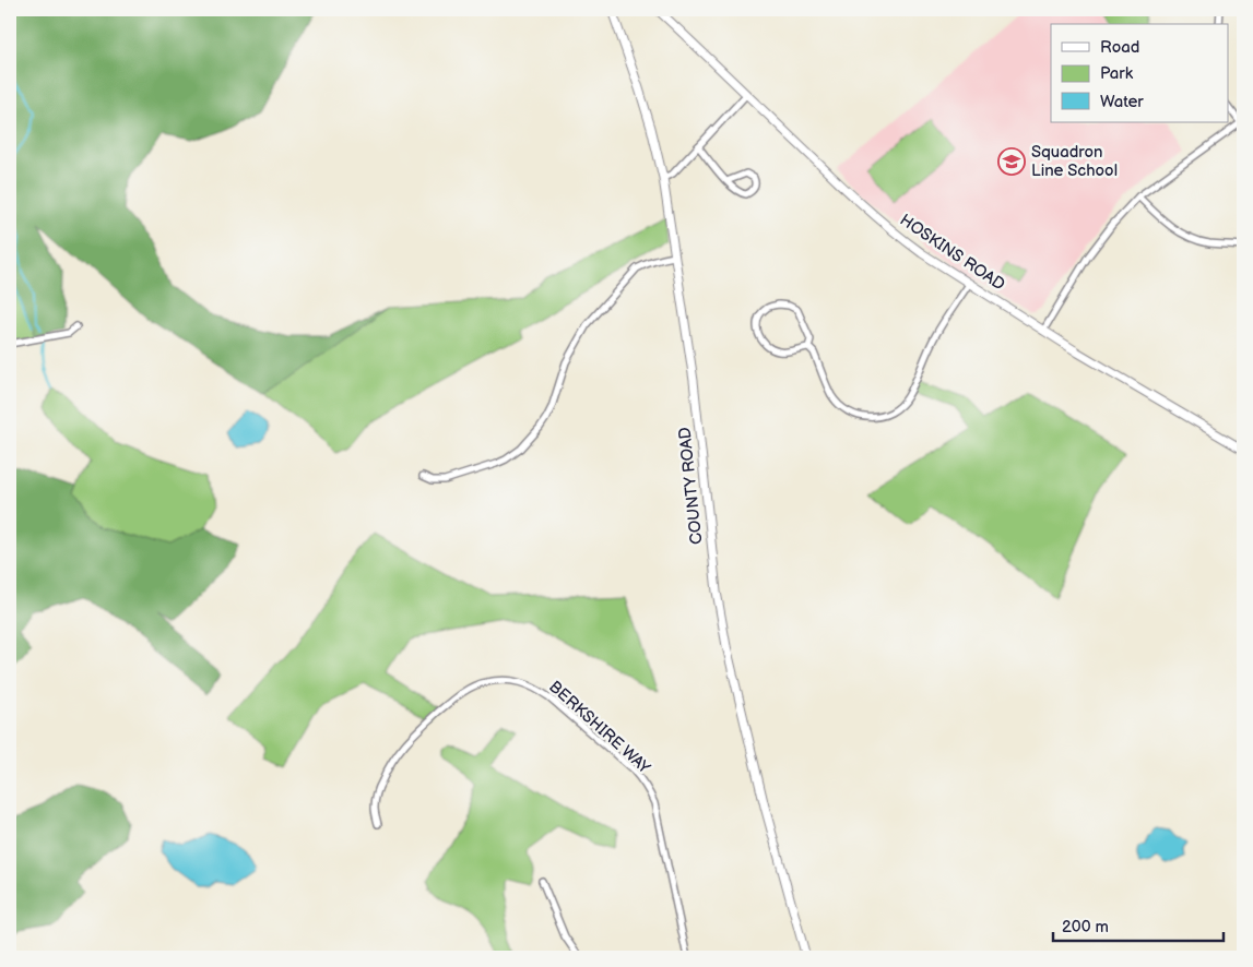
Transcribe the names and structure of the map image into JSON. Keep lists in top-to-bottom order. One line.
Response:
{"streets":{"street":["HOSKINS ROAD","COUNTY ROAD","BERKSHIRE WAY"]},"places":{"school or university":["Squadron Line School"]},"legend":["Road","Park","Water"],"scale_bar":"200 m"}
